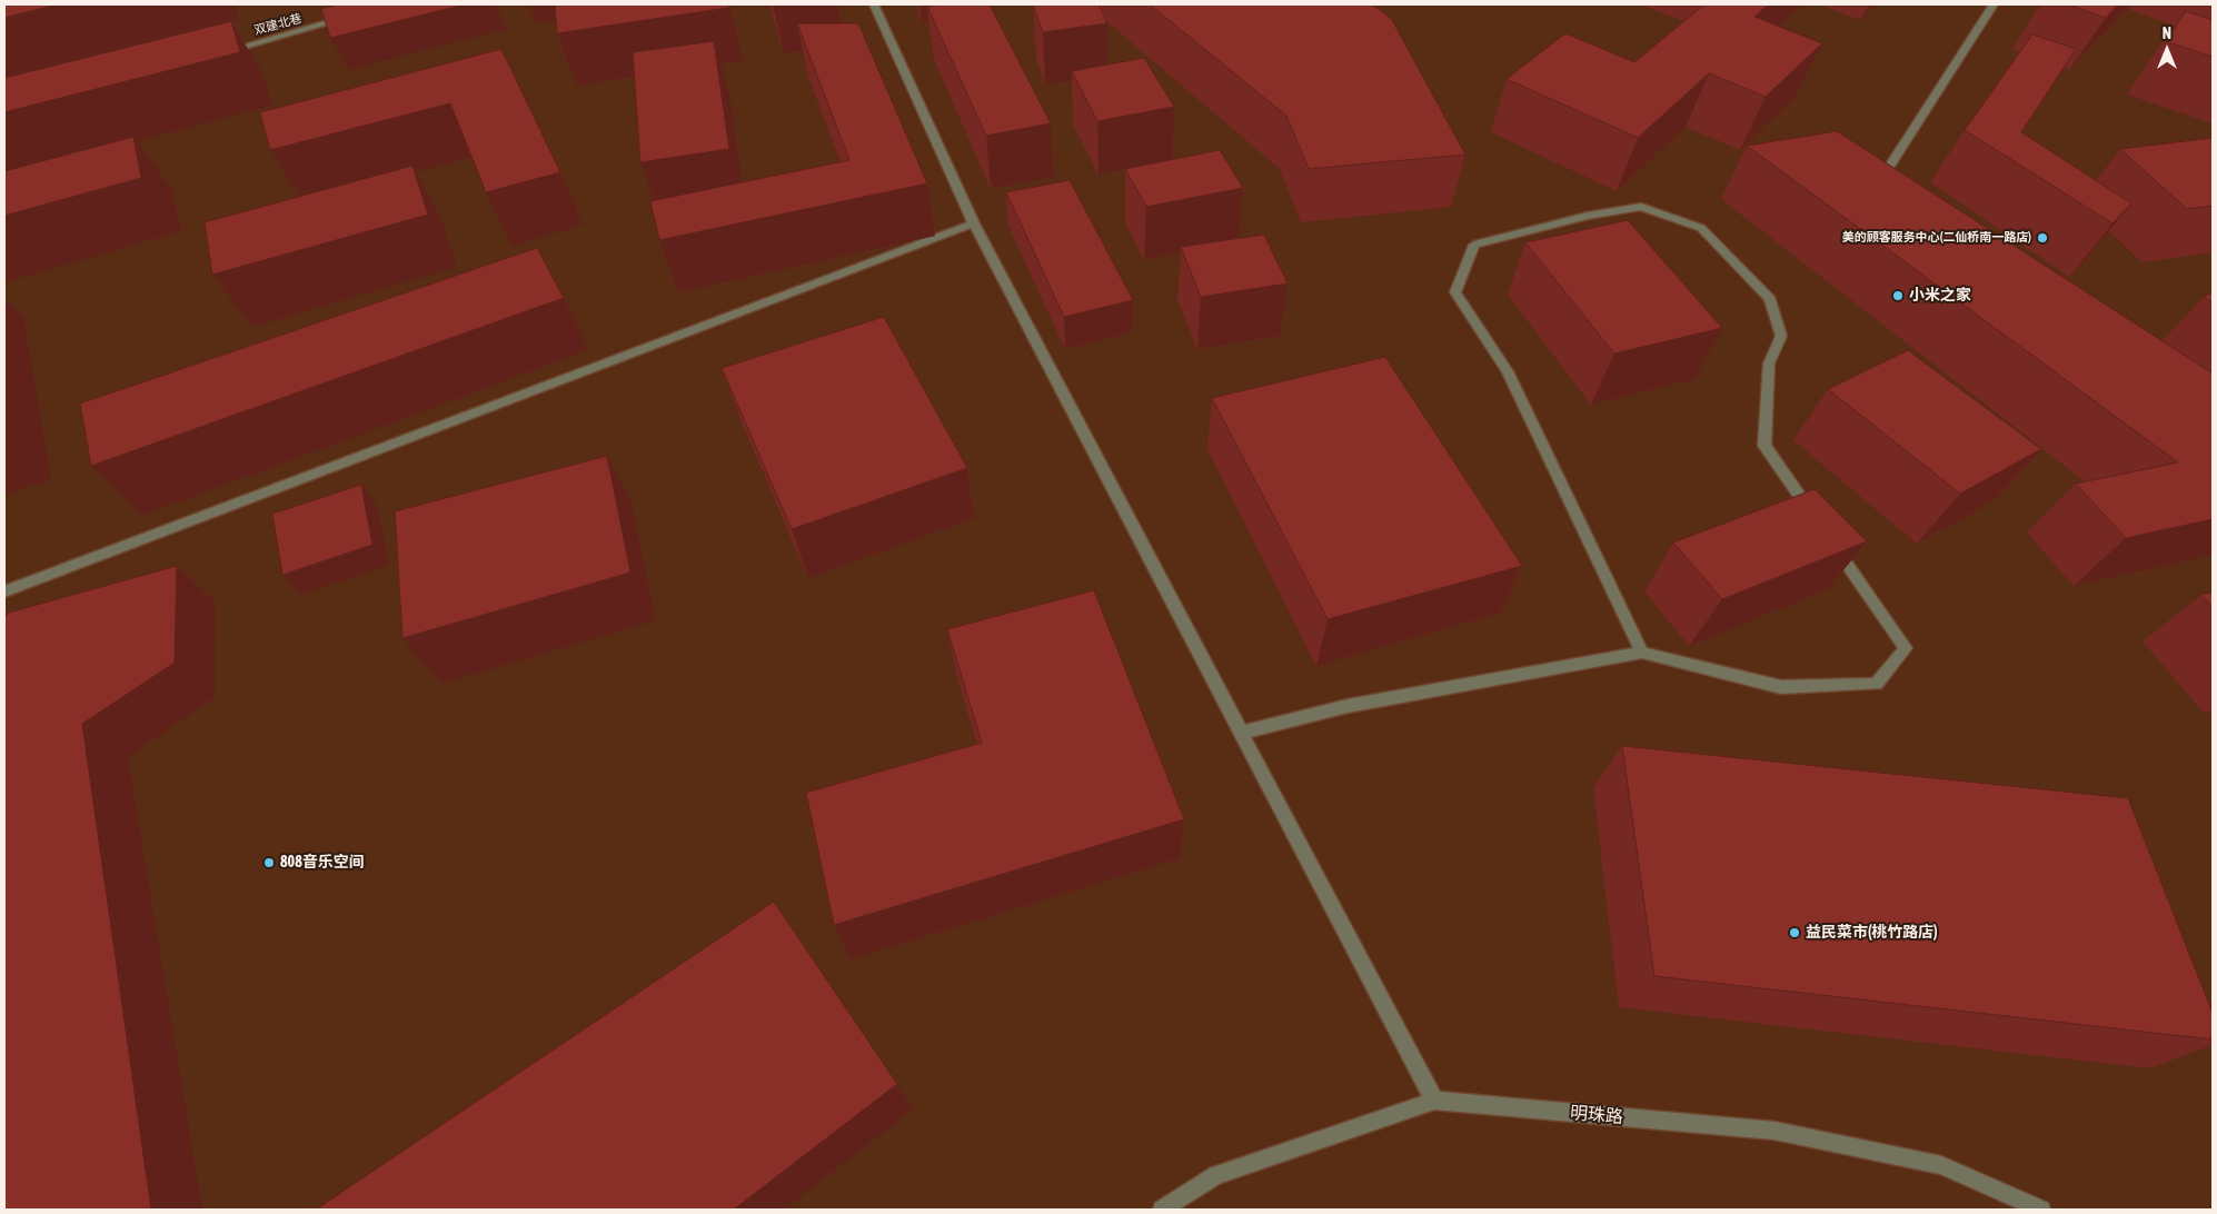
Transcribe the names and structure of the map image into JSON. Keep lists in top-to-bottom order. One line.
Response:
{"streets":{"street":["双建北巷","明珠路"]},"places":["美的顾客服务中心(二仙桥南一路店)","小米之家","808音乐空间","益民菜市(桃竹路店)"],"north":"top"}
